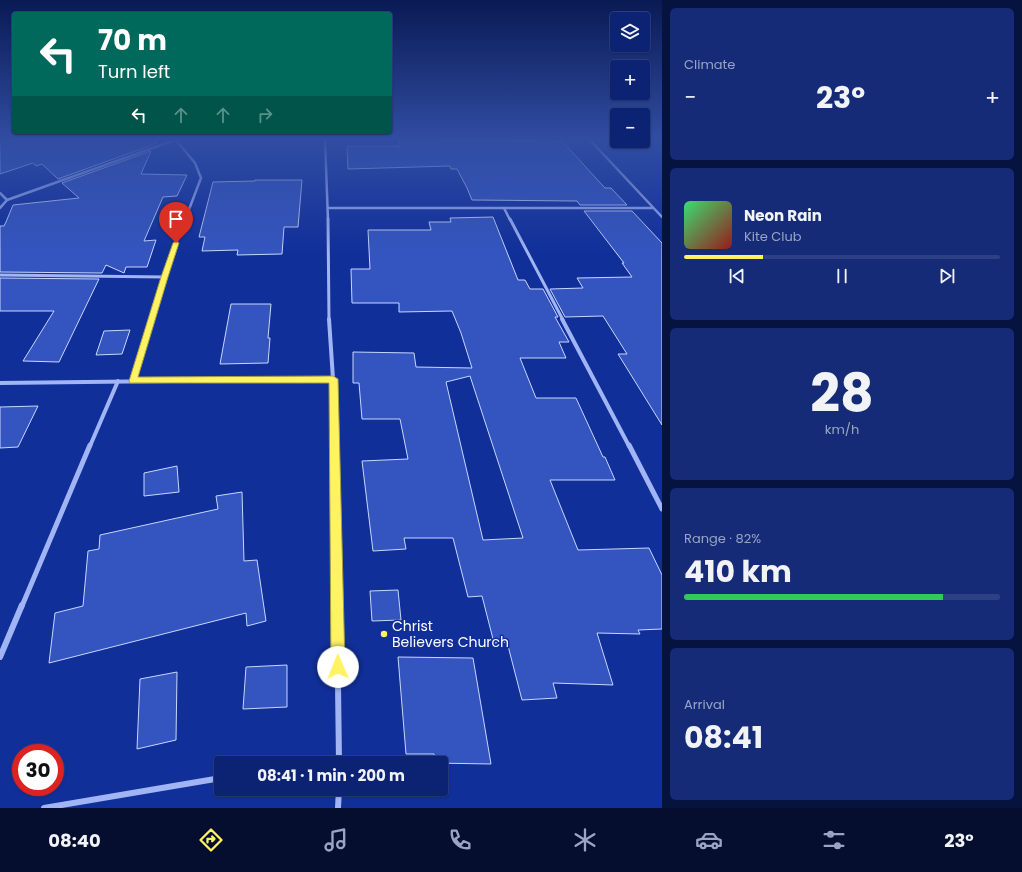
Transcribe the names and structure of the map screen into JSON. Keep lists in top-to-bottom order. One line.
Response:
{"places":["Christ Believers Church"],"page":{"tile":["Climate",["28","km/h"],["Range · 82%","410 km"],["Arrival","08:41"]],"map_buttons":["+","−"],"turn":["70 m","Turn left"],"heat":["−","23°","+"],"song":["Neon Rain","Kite Club"],"limit":"30","trip":"08:41 · 1 min · 200 m","tabs":["08:40","23°"]}}
